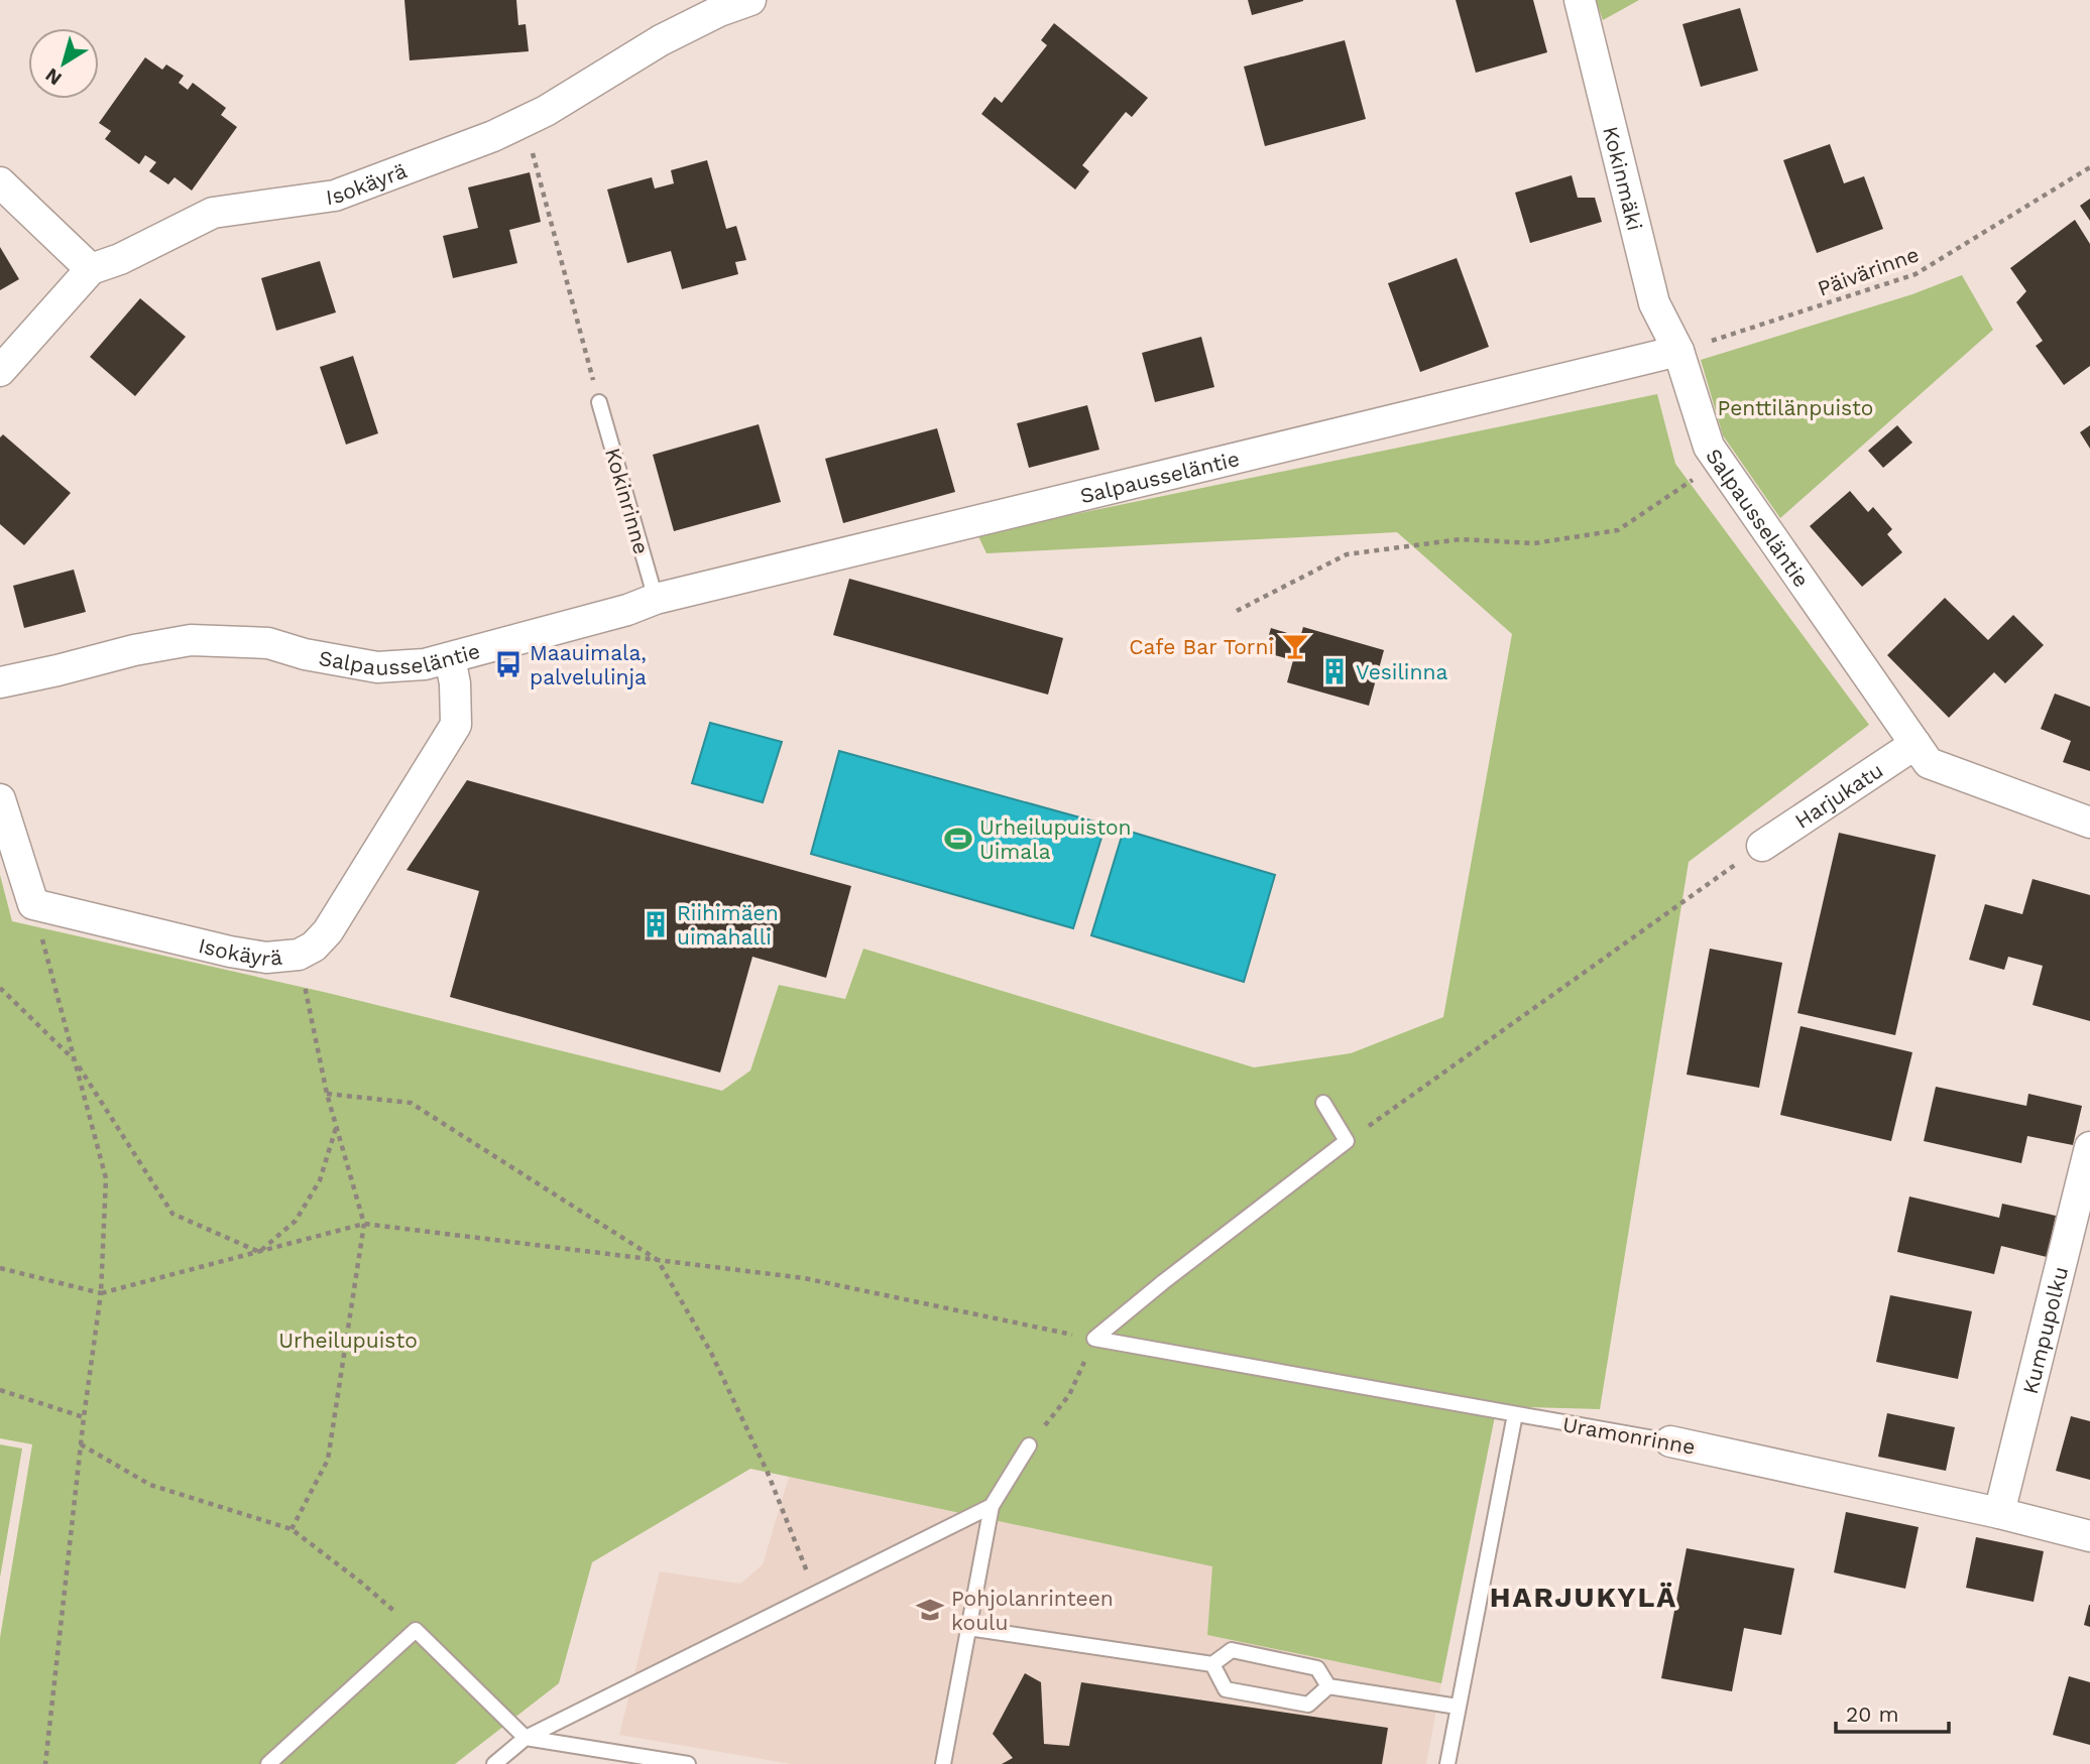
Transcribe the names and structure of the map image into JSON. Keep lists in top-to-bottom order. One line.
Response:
{"streets":{"street":["Kokinmäki","Isokäyrä","Salpausseläntie","Harjukatu","Kumpupolku","Uramonrinne"],"lane":["Kokinrinne"],"path":["Päivärinne"]},"crossings":[["Kokinmäki","Päivärinne"],["Kokinmäki","Salpausseläntie"],["Isokäyrä","Salpausseläntie"],["Päivärinne","Salpausseläntie"],["Salpausseläntie","Kokinrinne"],["Salpausseläntie","Harjukatu"],["Kumpupolku","Uramonrinne"]],"districts":["HARJUKYLÄ"],"parks":["Penttilänpuisto","Urheilupuisto"],"places":{"bar":["Cafe Bar Torni"],"bus stop":["Maauimala, palvelulinja"],"building":["Vesilinna","Riihimäen uimahalli"],"sports":["Urheilupuiston Uimala"],"school or university":["Pohjolanrinteen koulu"]},"scale_bar":"20 m","north":"bottom left"}
